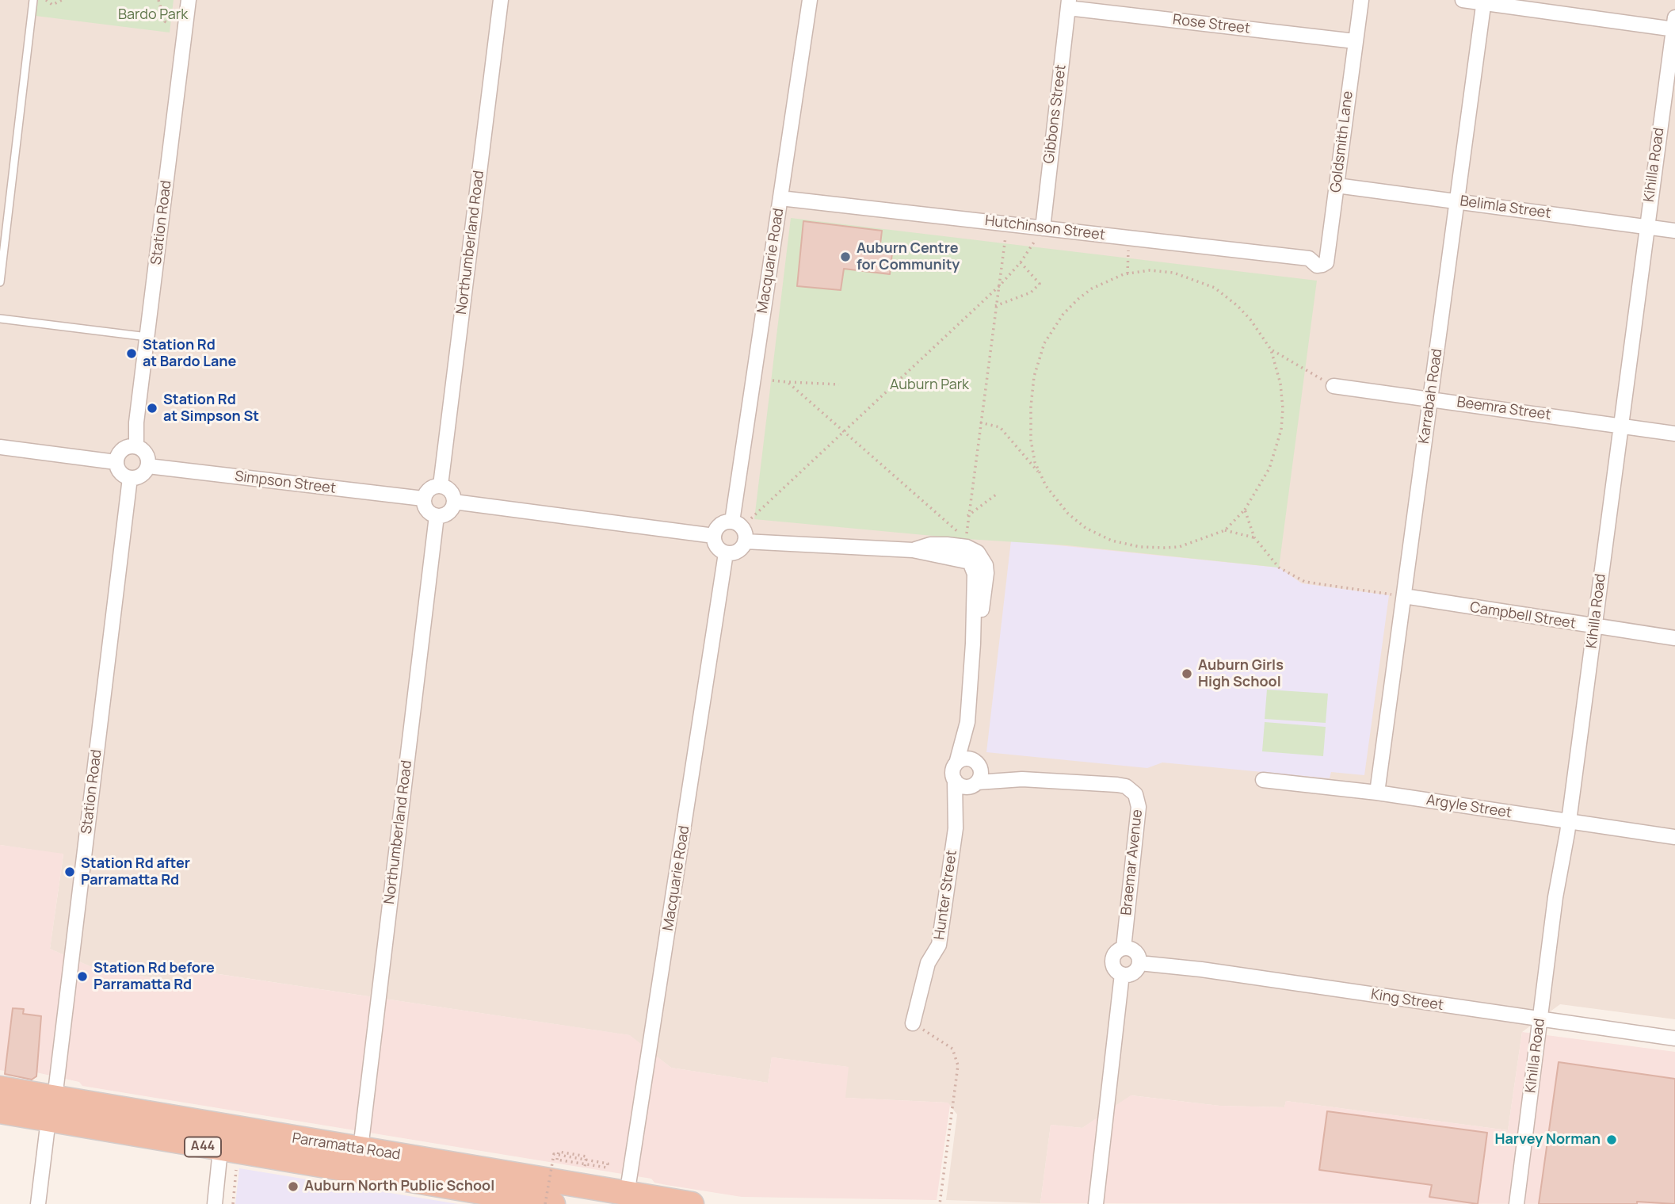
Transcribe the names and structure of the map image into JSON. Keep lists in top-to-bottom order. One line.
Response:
{"streets":{"highway":["A44","Parramatta Road"],"street":["Rose Street","Gibbons Street","Goldsmith Lane","Kihilla Road","Belimla Street","Station Road","Hutchinson Street","Northumberland Road","Macquarie Road","Karrabah Road","Beemra Street","Simpson Street","Campbell Street","Argyle Street","Braemar Avenue","Hunter Street","King Street"]},"crossings":[["Rose Street","Gibbons Street"],["Rose Street","Goldsmith Lane"],["Gibbons Street","Hutchinson Street"],["Goldsmith Lane","Belimla Street"],["Goldsmith Lane","Hutchinson Street"],["Kihilla Road","Belimla Street"],["Kihilla Road","Beemra Street"],["Kihilla Road","Campbell Street"],["Kihilla Road","Argyle Street"],["Kihilla Road","King Street"],["Belimla Street","Karrabah Road"],["Station Road","Simpson Street"],["Station Road","Parramatta Road"],["Hutchinson Street","Macquarie Road"],["Northumberland Road","Simpson Street"],["Northumberland Road","Parramatta Road"],["Macquarie Road","Parramatta Road"],["Karrabah Road","Beemra Street"],["Karrabah Road","Campbell Street"],["Karrabah Road","Argyle Street"],["Braemar Avenue","Hunter Street"],["Braemar Avenue","King Street"]],"parks":["Bardo Park","Auburn Park"],"places":["Auburn Centre for Community","Station Rd at Bardo Lane","Station Rd at Simpson St","Auburn Girls High School","Station Rd after Parramatta Rd","Station Rd before Parramatta Rd","Harvey Norman","Auburn North Public School"]}
